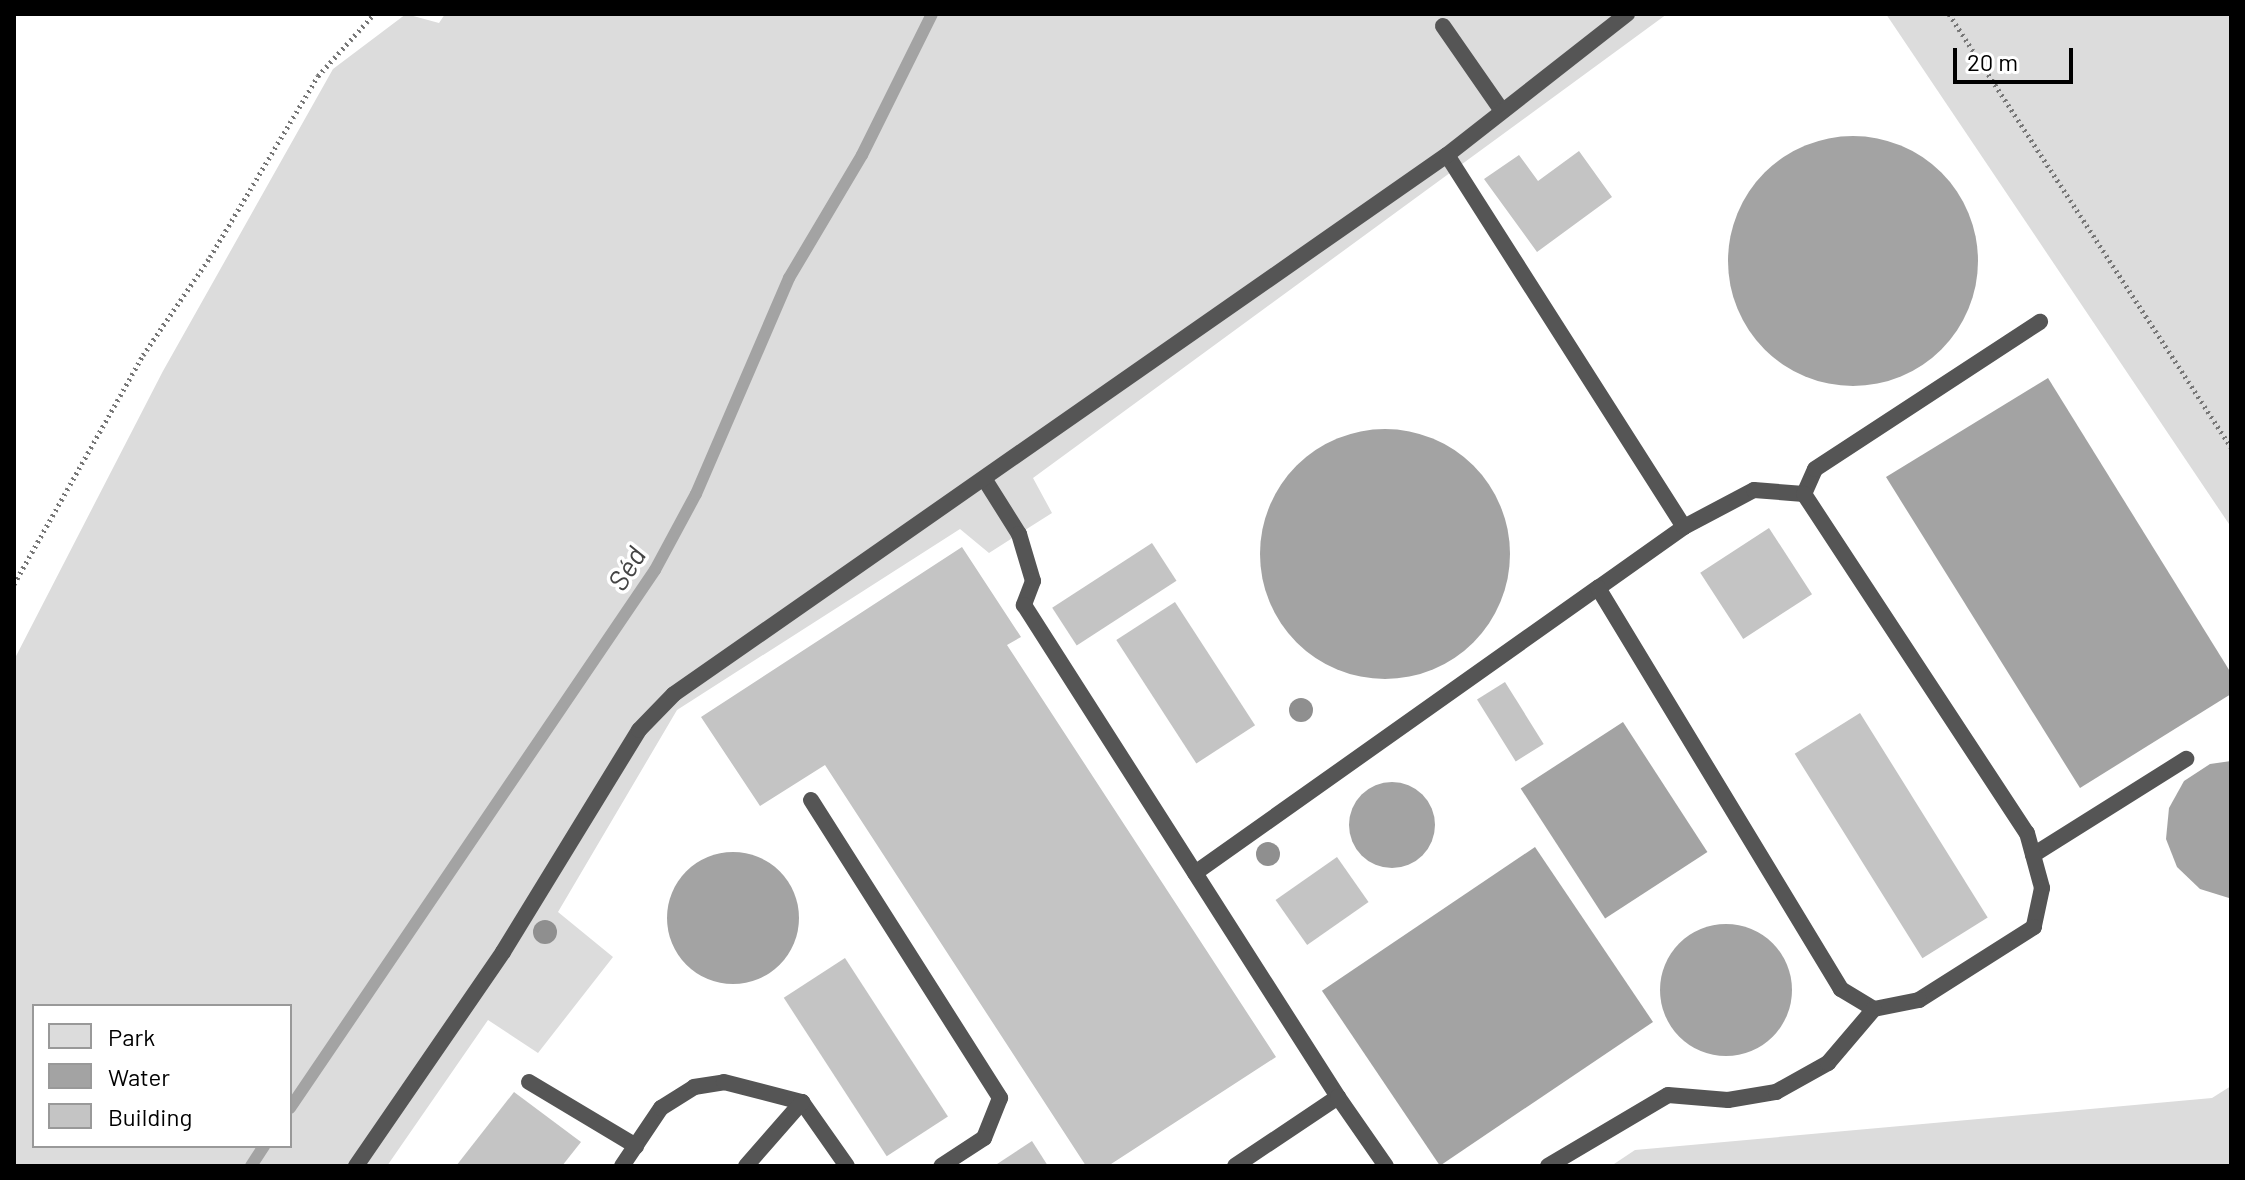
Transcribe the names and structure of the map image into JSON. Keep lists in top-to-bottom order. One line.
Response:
{"water":["Séd"],"legend":["Park","Water","Building"],"scale_bar":"20 m"}
